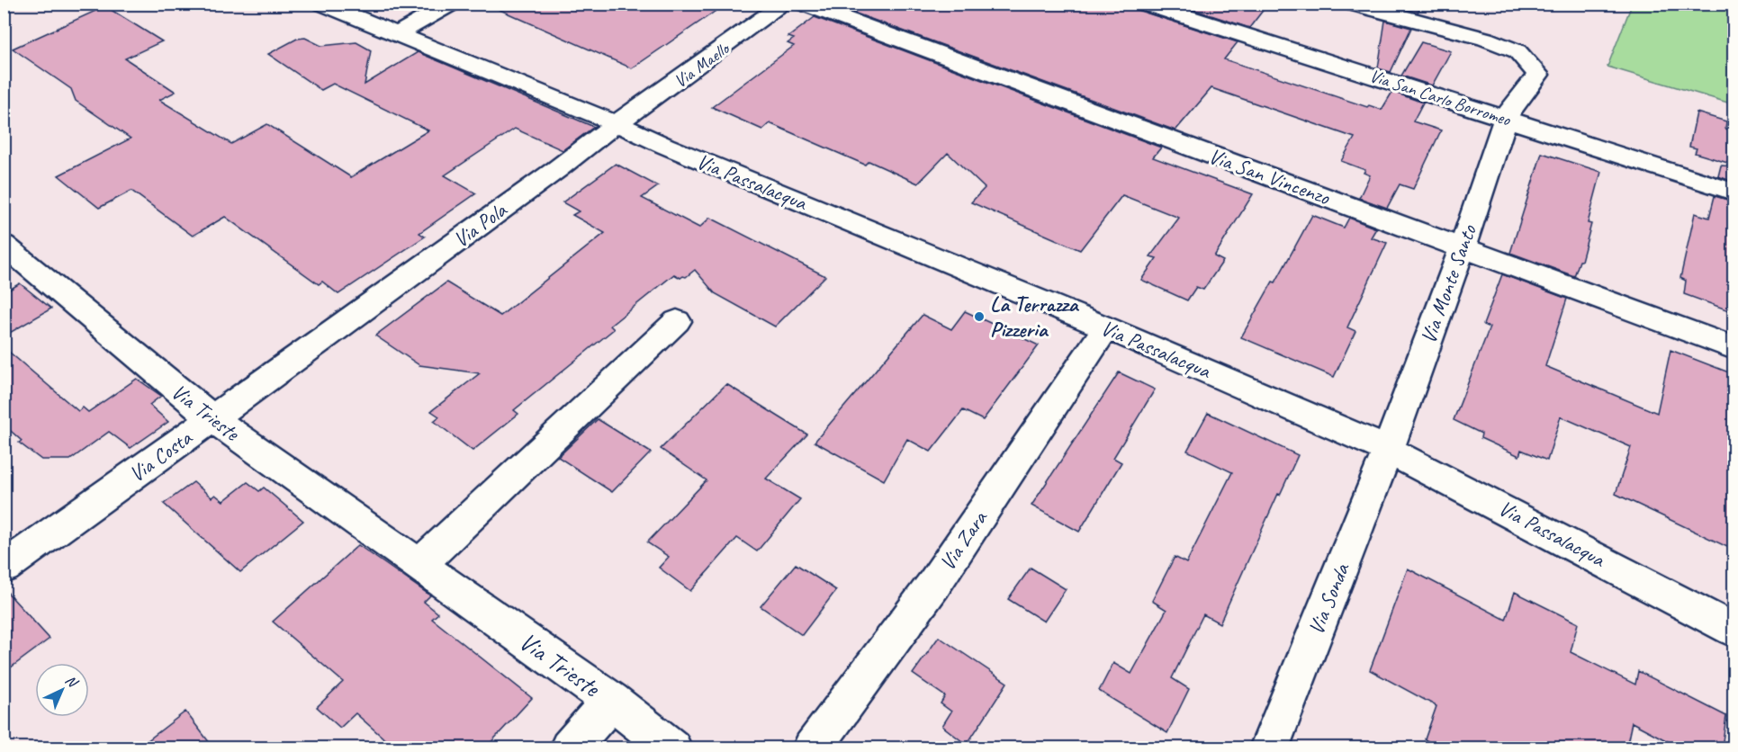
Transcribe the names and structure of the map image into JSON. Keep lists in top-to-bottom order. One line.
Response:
{"streets":{"street":["Via Maello","Via San Carlo Borromeo","Via San Vincenzo","Via Passalacqua","Via Pola","Via Monte Santo","Via Trieste","Via Costa","Via Zara","Via Sonda"]},"crossings":[["Via Maello","Via Passalacqua"],["Via Maello","Via Pola"],["Via San Carlo Borromeo","Via Monte Santo"],["Via San Vincenzo","Via Monte Santo"],["Via Passalacqua","Via Pola"],["Via Passalacqua","Via Monte Santo"],["Via Passalacqua","Via Zara"],["Via Passalacqua","Via Sonda"],["Via Pola","Via Costa"],["Via Monte Santo","Via Sonda"],["Via Trieste","Via Costa"]],"places":["La Terrazza Pizzeria"],"north":"top right"}
